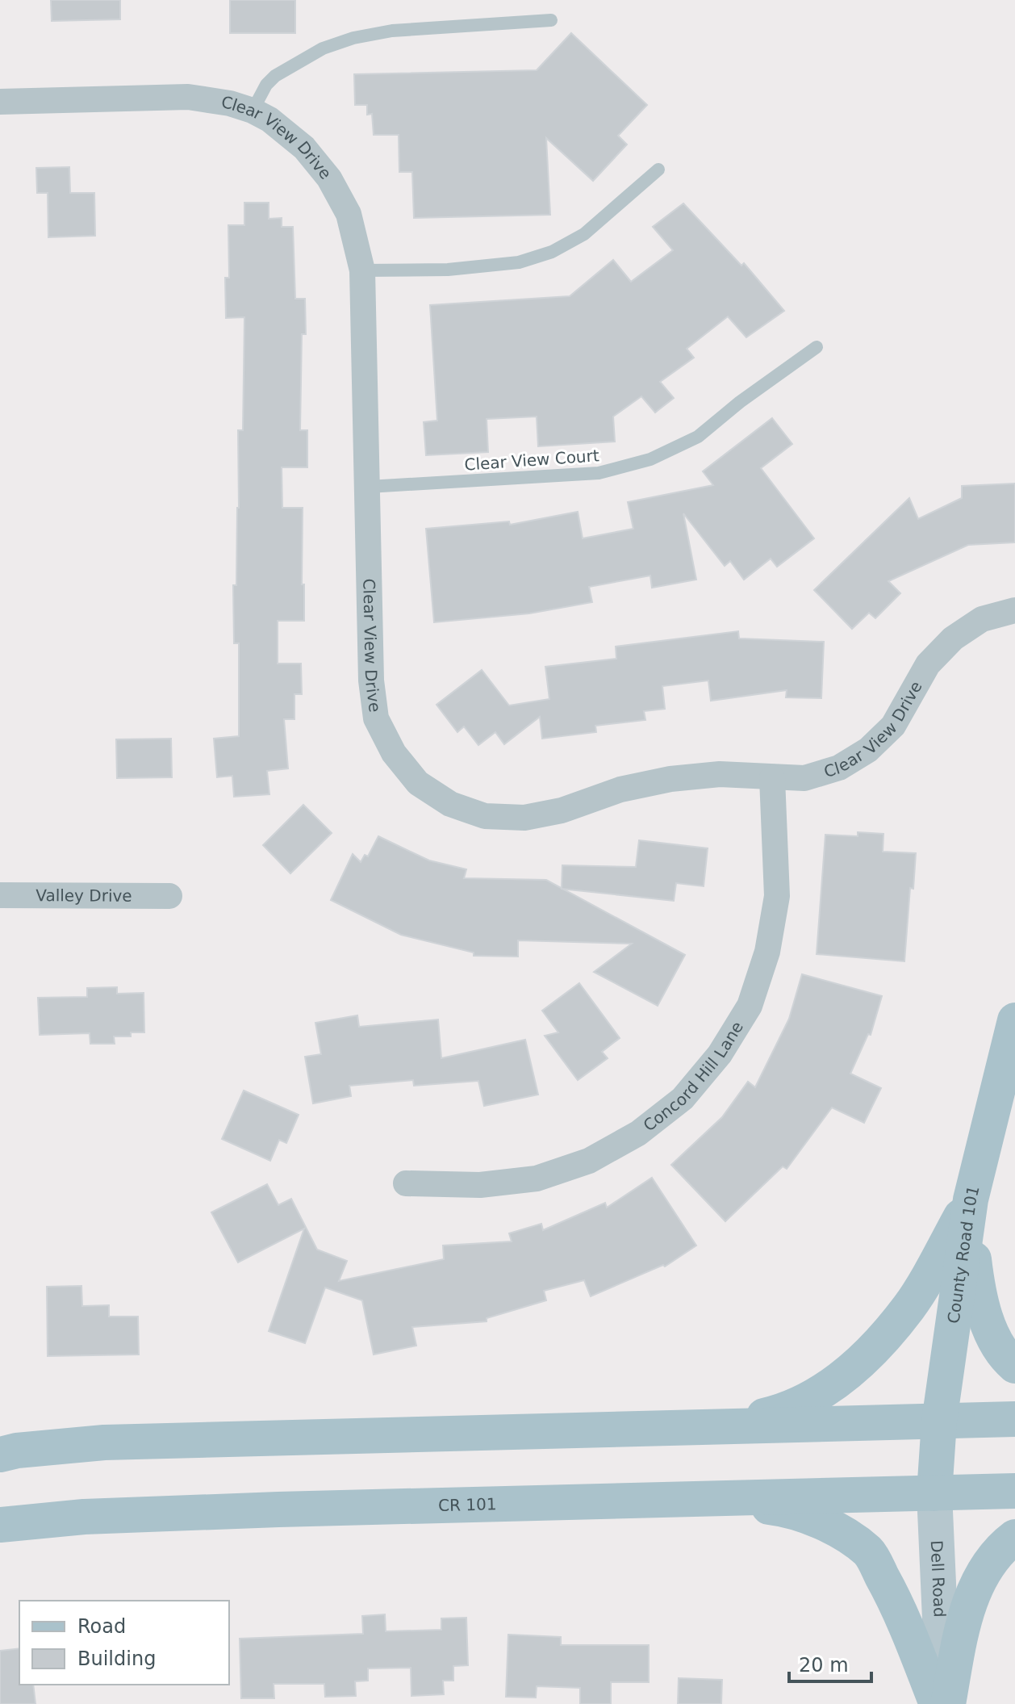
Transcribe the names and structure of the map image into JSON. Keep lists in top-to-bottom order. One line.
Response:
{"streets":{"main road":["County Road 101","CR 101"],"street":["Clear View Drive","Valley Drive","Concord Hill Lane","Dell Road"],"lane":["Clear View Court"]},"crossings":[["Clear View Drive","Clear View Court"],["Clear View Drive","Concord Hill Lane"],["County Road 101","CR 101"],["County Road 101","Dell Road"],["CR 101","Dell Road"]],"legend":["Road","Building"],"scale_bar":"20 m"}
